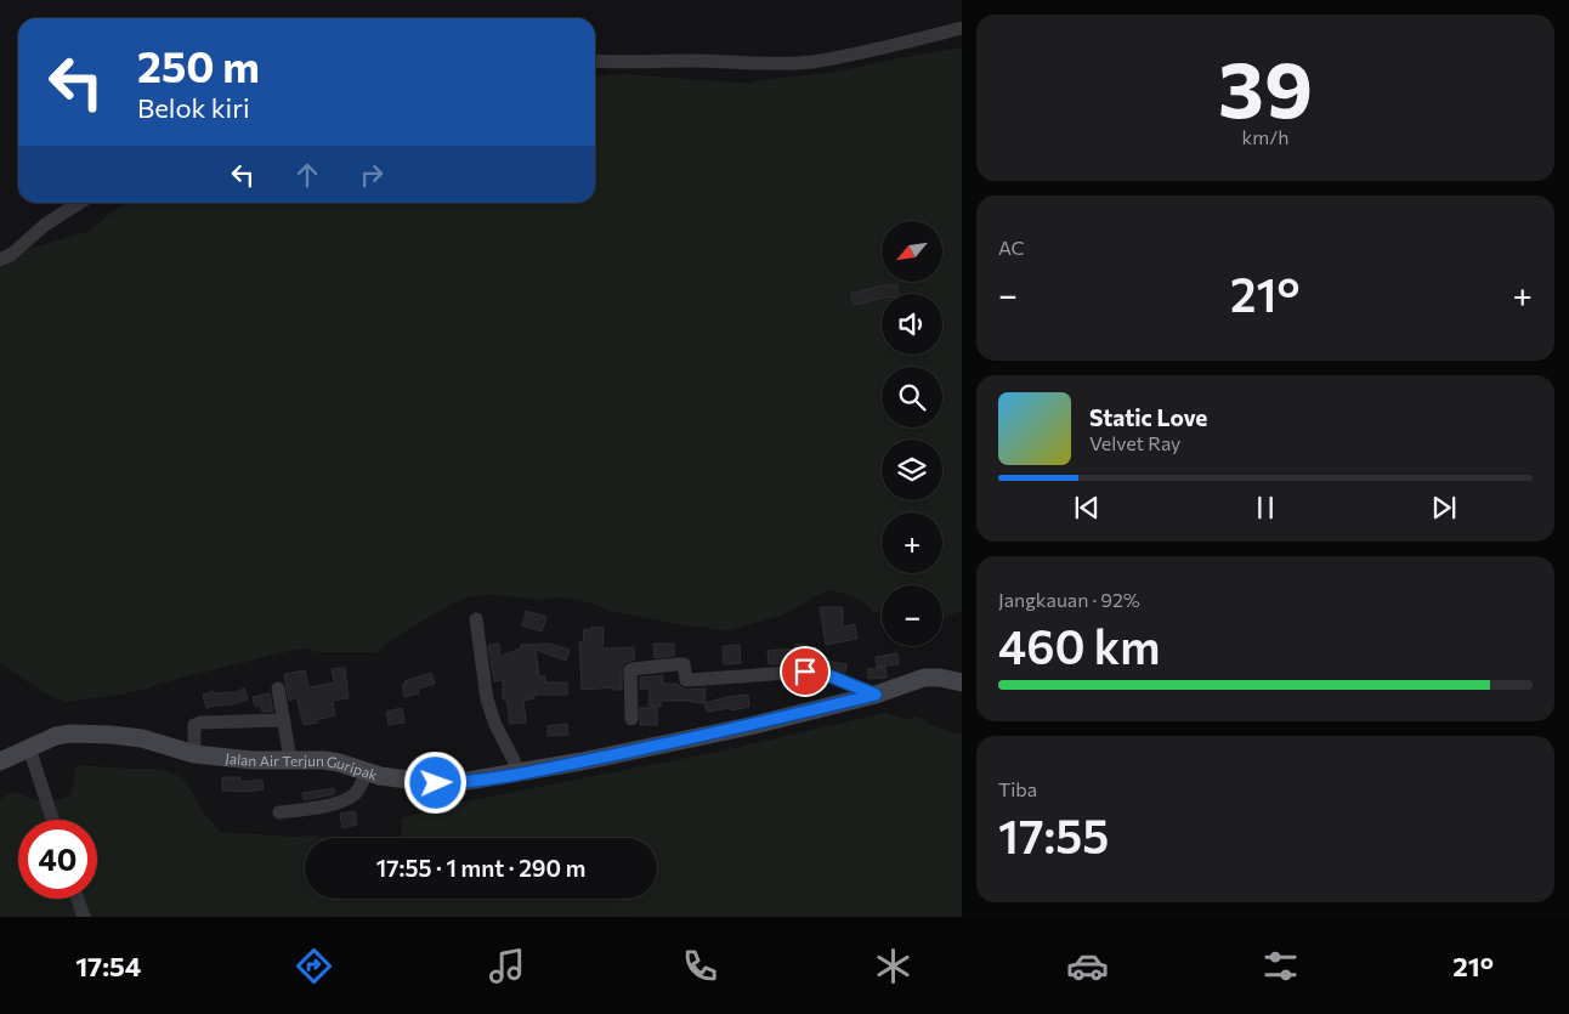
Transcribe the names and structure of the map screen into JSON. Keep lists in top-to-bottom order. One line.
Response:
{"streets":{"street":["Jalan Air Terjun Guripak"]},"north":"bottom left","page":{"tile":[["39","km/h"],"AC",["Jangkauan · 92%","460 km"],["Tiba","17:55"]],"turn":["250 m","Belok kiri"],"map_buttons":["+","−"],"heat":["−","21°","+"],"song":["Static Love","Velvet Ray"],"limit":"40","trip":"17:55 · 1 mnt · 290 m","tabs":["17:54","21°"]}}
